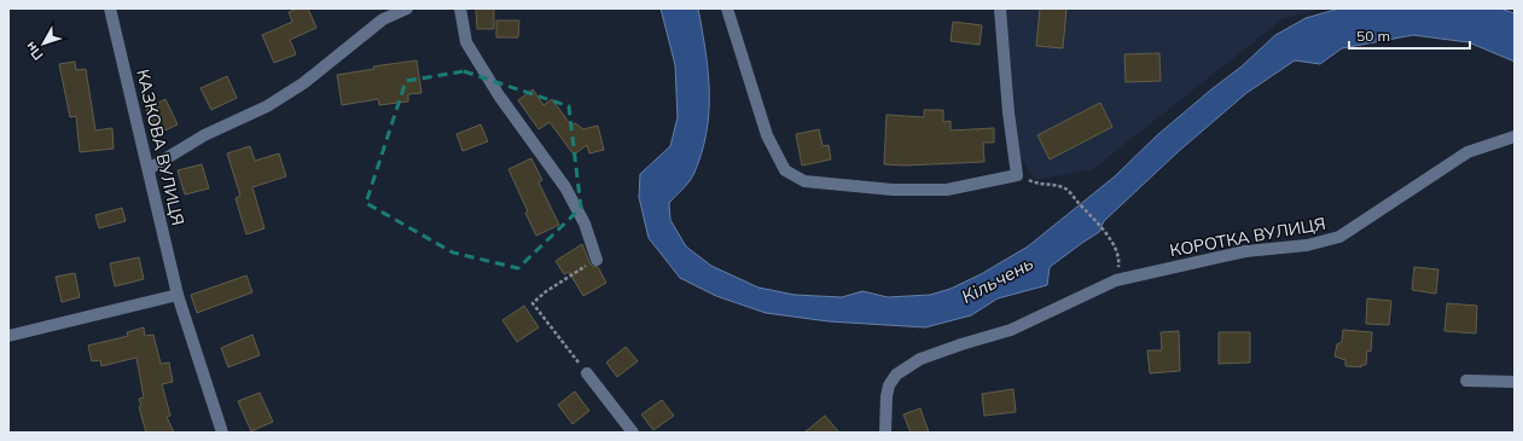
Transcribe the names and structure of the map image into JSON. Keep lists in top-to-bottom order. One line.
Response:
{"streets":{"street":["КАЗКОВА ВУЛИЦЯ","КОРОТКА ВУЛИЦЯ"]},"water":["Кільчень"],"scale_bar":"50 m","north":"bottom left"}
